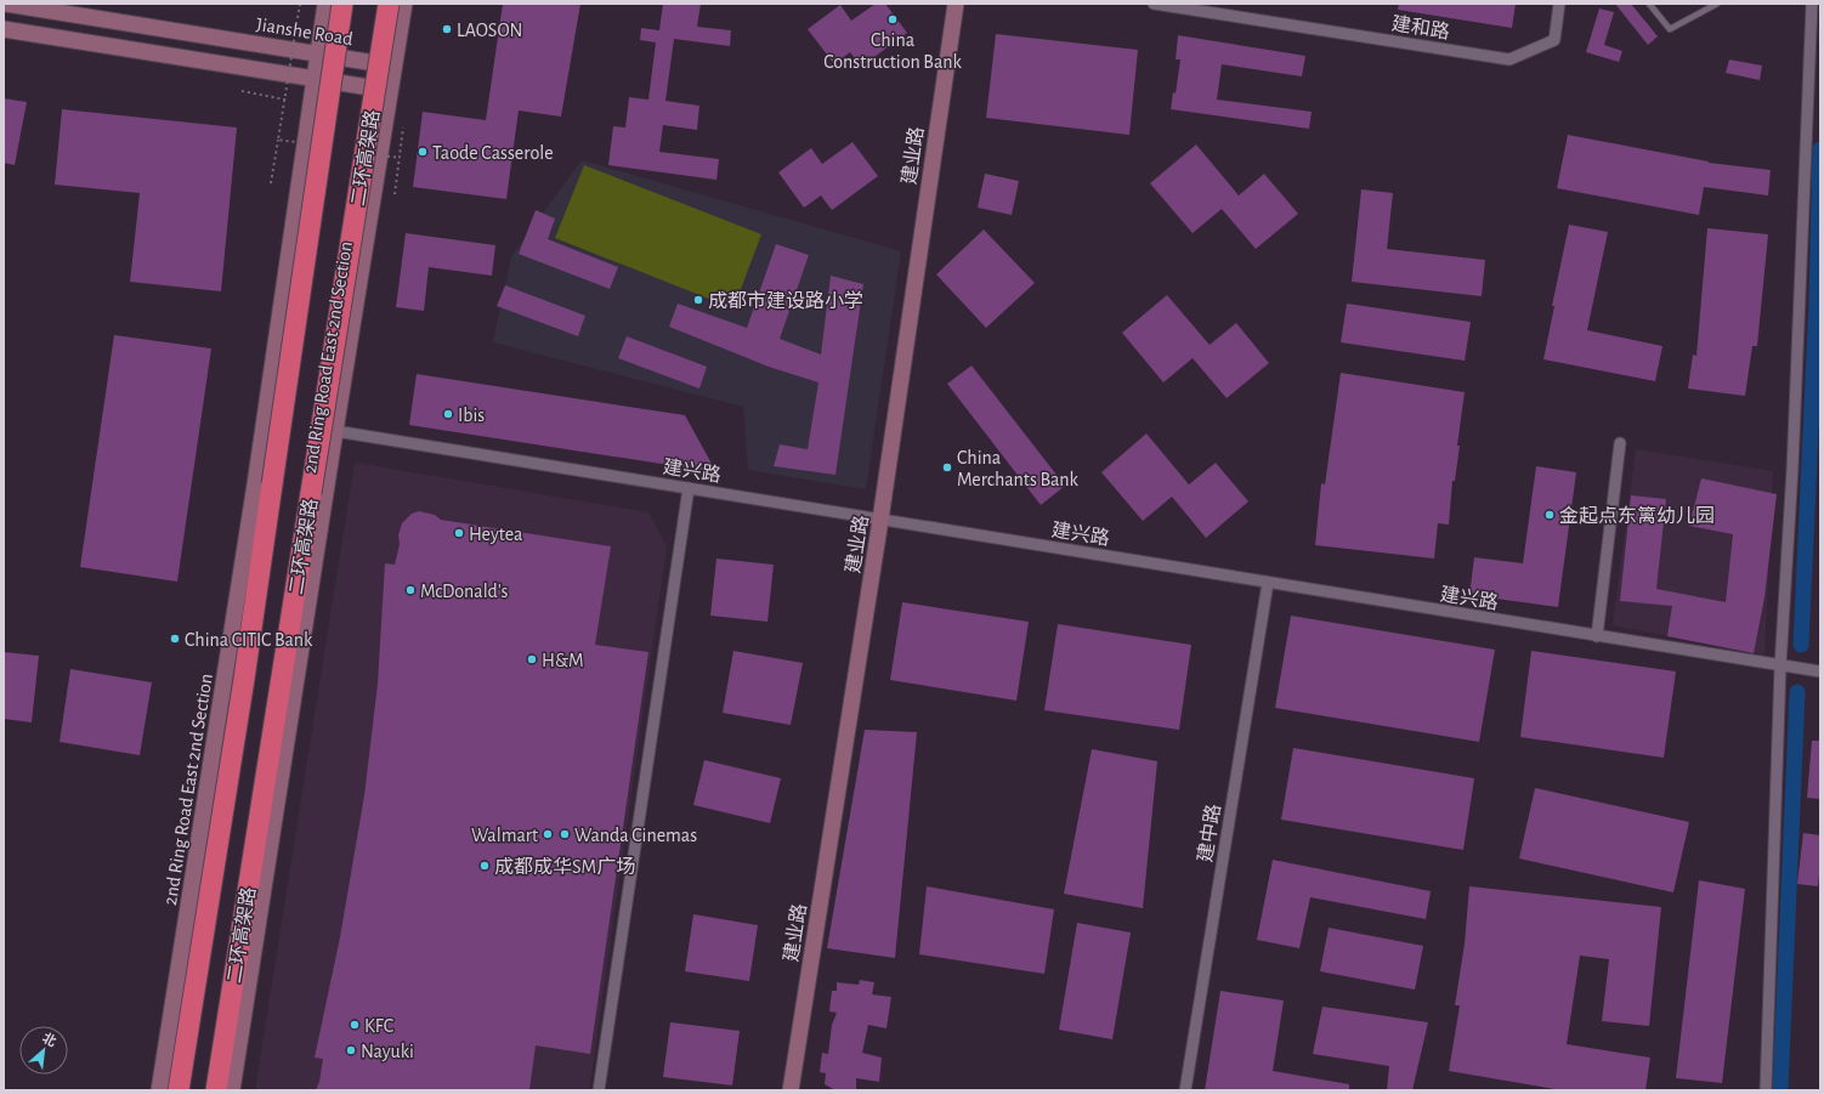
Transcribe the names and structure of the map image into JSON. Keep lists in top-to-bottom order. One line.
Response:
{"streets":{"highway":["二环高架路"],"main road":["Jianshe Road","建业路","2nd Ring Road East 2nd Section"],"street":["建和路","建兴路","建中路"]},"crossings":[["Jianshe Road","2nd Ring Road East 2nd Section"],["建业路","建兴路"],["2nd Ring Road East 2nd Section","建兴路"],["建兴路","建中路"]],"places":["China Construction Bank","LAOSON","Taode Casserole","成都市建设路小学","Ibis","China Merchants Bank","金起点东篱幼儿园","Heytea","McDonald's","China CITIC Bank","H&M","Walmart","Wanda Cinemas","成都成华SM广场","KFC","Nayuki"],"north":"top right"}
